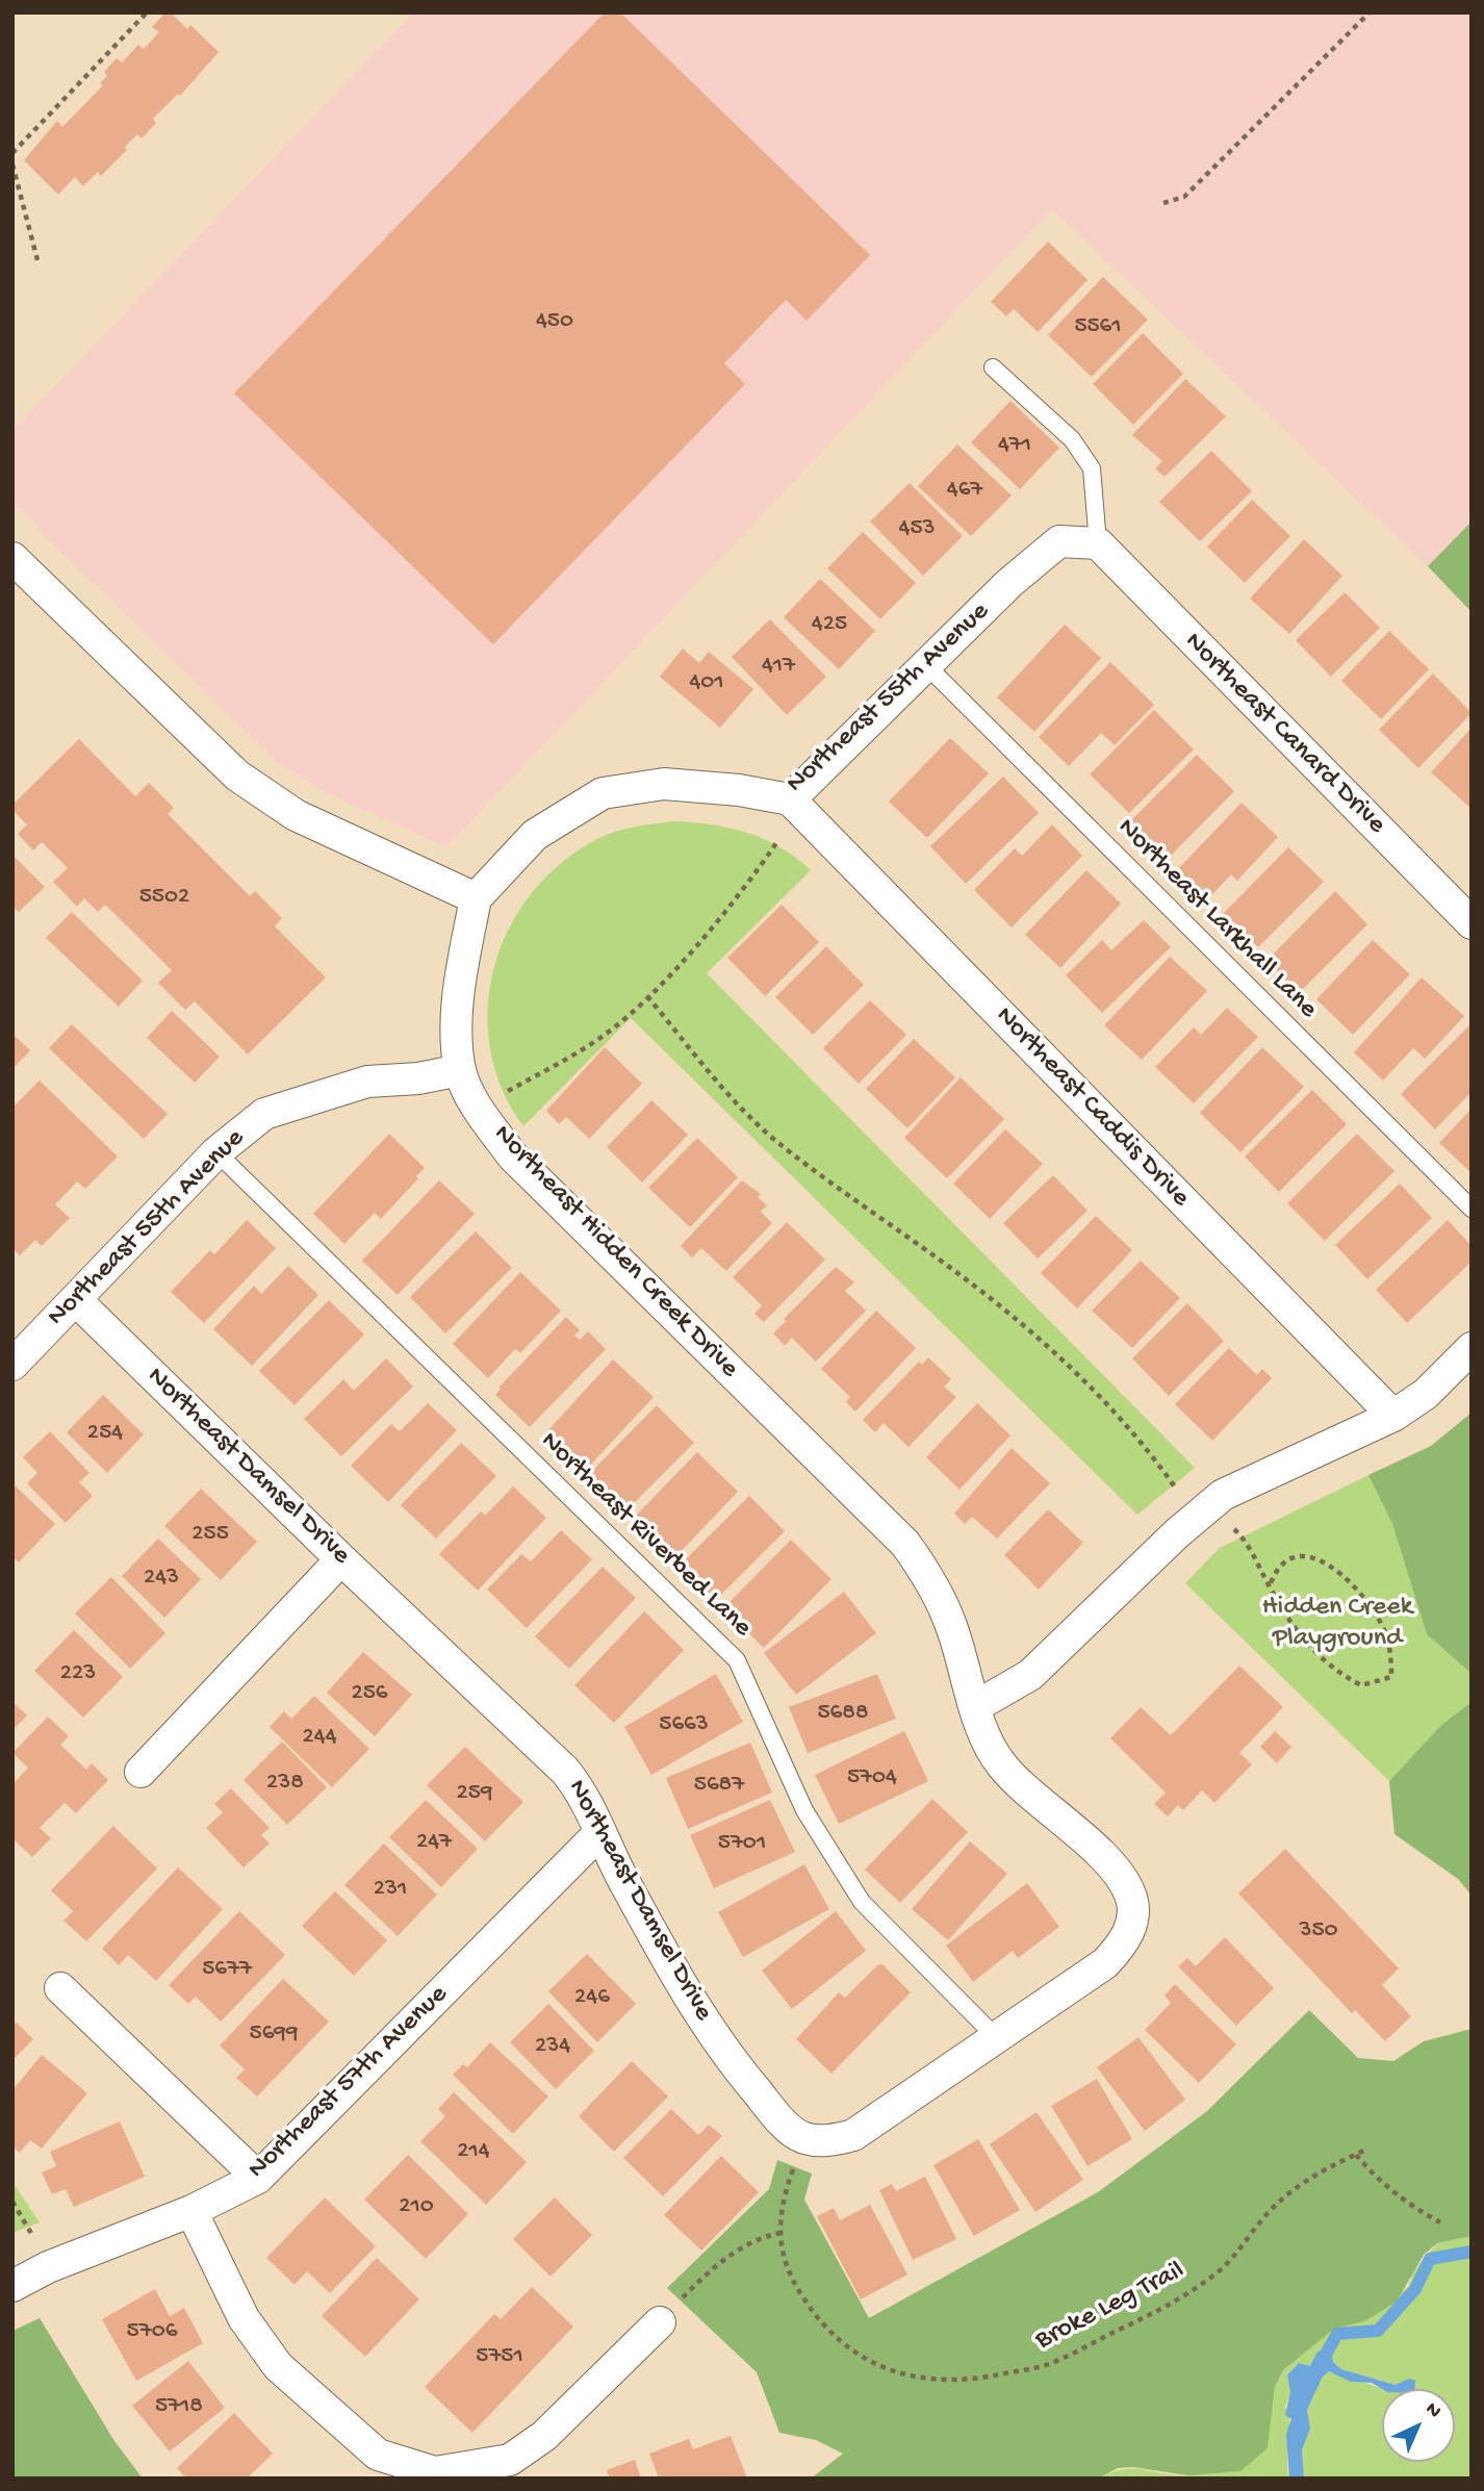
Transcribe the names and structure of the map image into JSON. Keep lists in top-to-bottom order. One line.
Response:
{"streets":{"street":["Northeast 55th Avenue","Northeast Canard Drive","Northeast Caddis Drive","Northeast Hidden Creek Drive","Northeast Damsel Drive","Northeast 57th Avenue"],"lane":["Northeast Larkhall Lane","Northeast Riverbed Lane"],"path":["Broke Leg Trail"]},"crossings":[["Northeast 55th Avenue","Northeast Canard Drive"],["Northeast 55th Avenue","Northeast Larkhall Lane"],["Northeast 55th Avenue","Northeast Caddis Drive"],["Northeast 55th Avenue","Northeast Hidden Creek Drive"],["Northeast 55th Avenue","Northeast Damsel Drive"],["Northeast 55th Avenue","Northeast Riverbed Lane"],["Northeast Hidden Creek Drive","Northeast Riverbed Lane"],["Northeast Damsel Drive","Northeast 57th Avenue"],["Northeast Damsel Drive","Broke Leg Trail"]],"parks":["Hidden Creek Playground"],"house_numbers":["450","5561","471","467","453","425","417","401","5502","254","255","243","223","256","5688","5663","244","5704","238","5687","259","247","5701","231","350","5677","246","5699","234","214","210","5706","5751","5718"],"north":"top right"}
